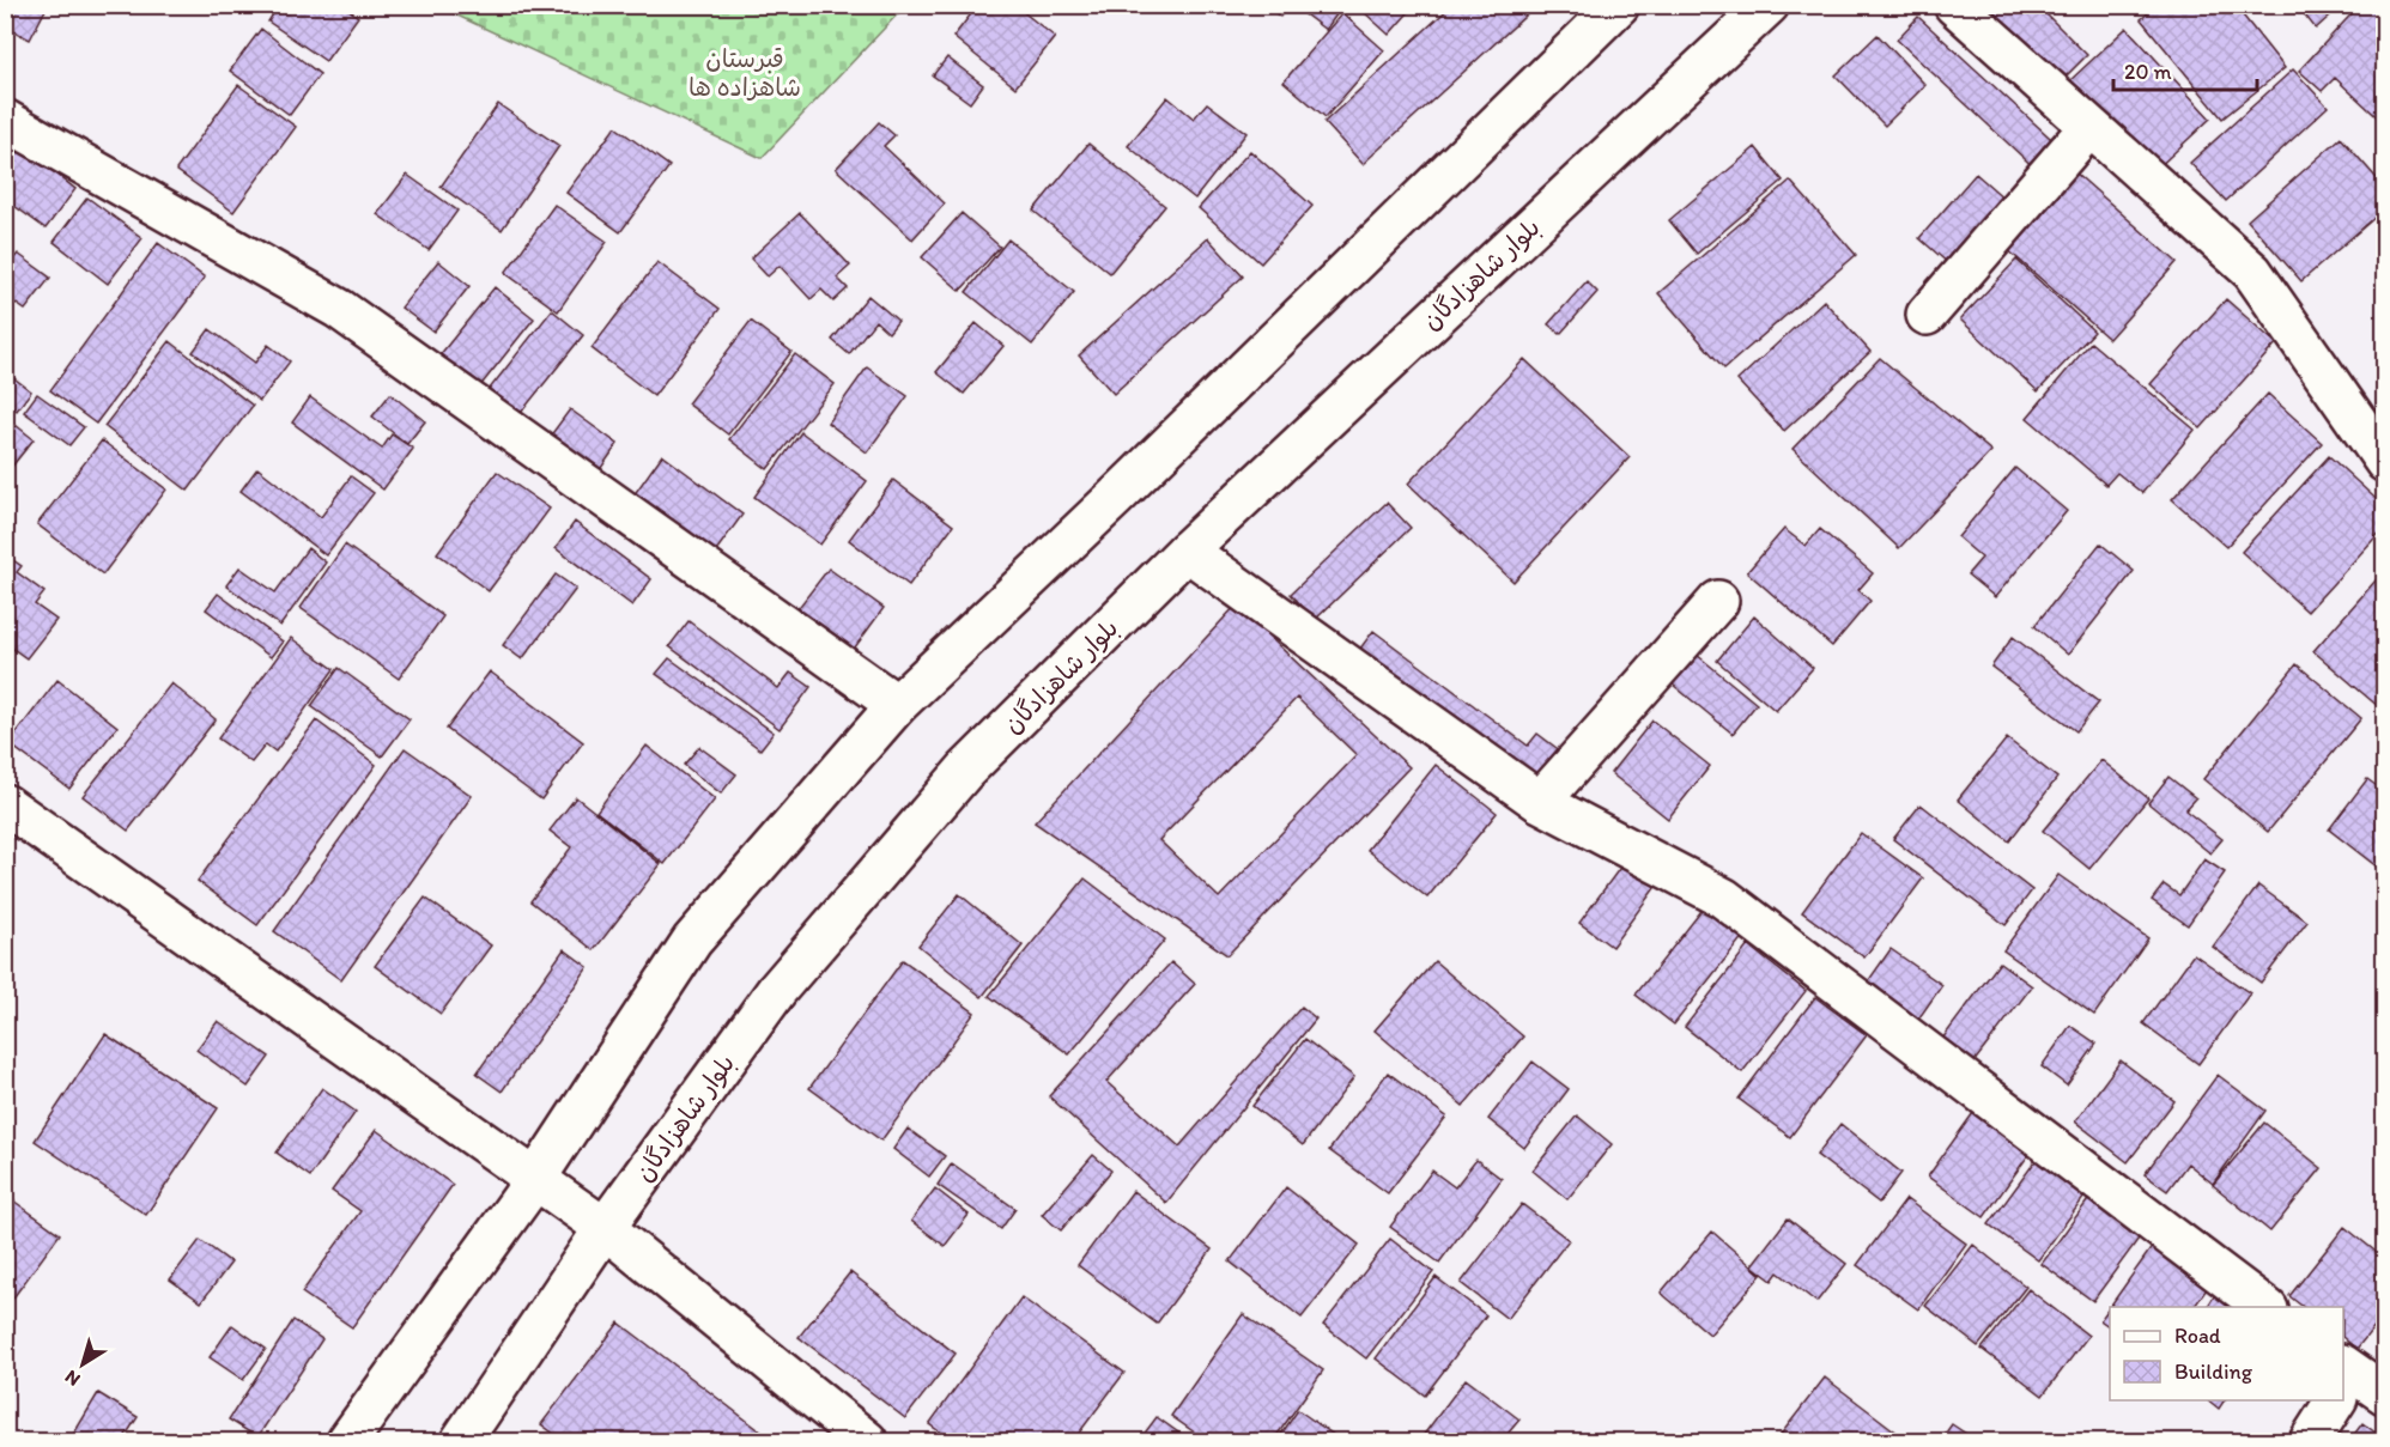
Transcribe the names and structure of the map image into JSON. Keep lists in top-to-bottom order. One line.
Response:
{"streets":{"street":["بلوار شاهزادگان"]},"parks":["قبرستان شاهزاده ها"],"legend":["Road","Building"],"scale_bar":"20 m","north":"bottom left"}
